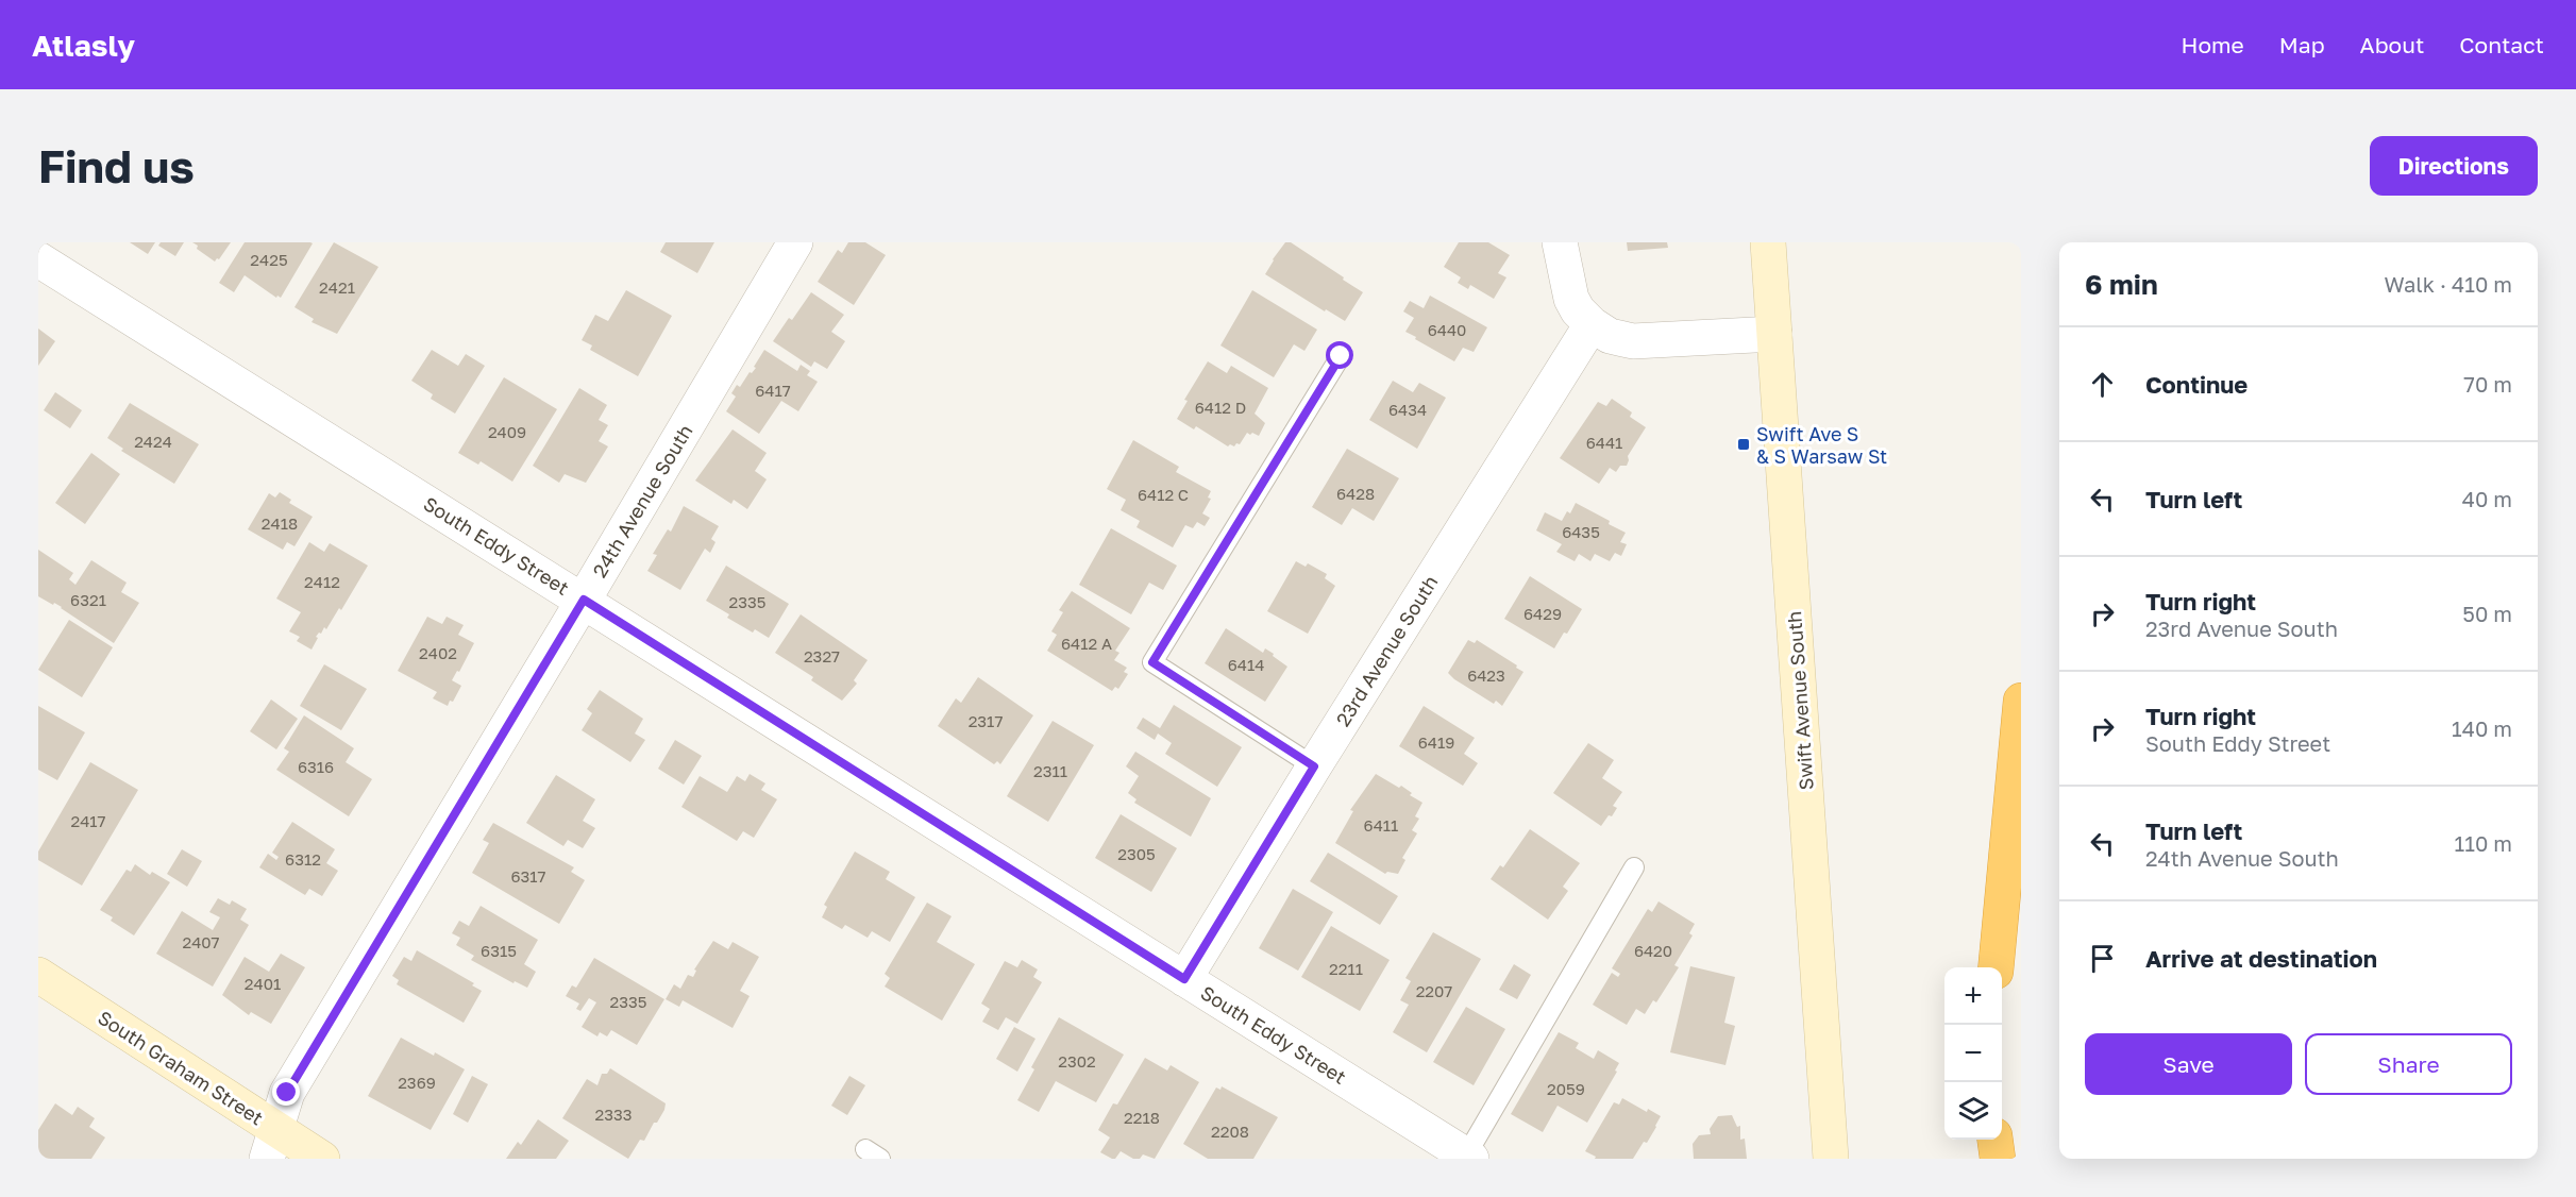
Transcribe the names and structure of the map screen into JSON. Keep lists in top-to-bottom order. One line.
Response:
{"streets":{"street":["24th Avenue South","South Eddy Street","23rd Avenue South","Swift Avenue South","South Graham Street"]},"crossings":[["24th Avenue South","South Eddy Street"],["24th Avenue South","South Graham Street"],["South Eddy Street","23rd Avenue South"]],"places":{"transit":["Swift Ave S & S Warsaw St"]},"house_numbers":["2425","2421","6440","6417","6412 D","6434","2409","2424","6441","6428","6412 C","2418","6435","2412","6321","2335","6429","6412 A","2402","2327","6414","6423","2317","6419","6316","2311","2417","6411","2305","6312","6317","2407","6315","6420","2211","2401","2207","2335","2302","2369","2059","2333","2218","2208"],"page":{"header":"Atlasly","nav":["Home","Map","About","Contact"],"buttons":["Directions",["Save","Share"]],"title":"Find us","heading":["6 min","Walk · 410 m"],"list":[["Continue","70 m"],["Turn left","40 m"],["Turn right","23rd Avenue South","50 m"],["Turn right","South Eddy Street","140 m"],["Turn left","24th Avenue South","110 m"],"Arrive at destination"],"map_buttons":["+","−"]}}
